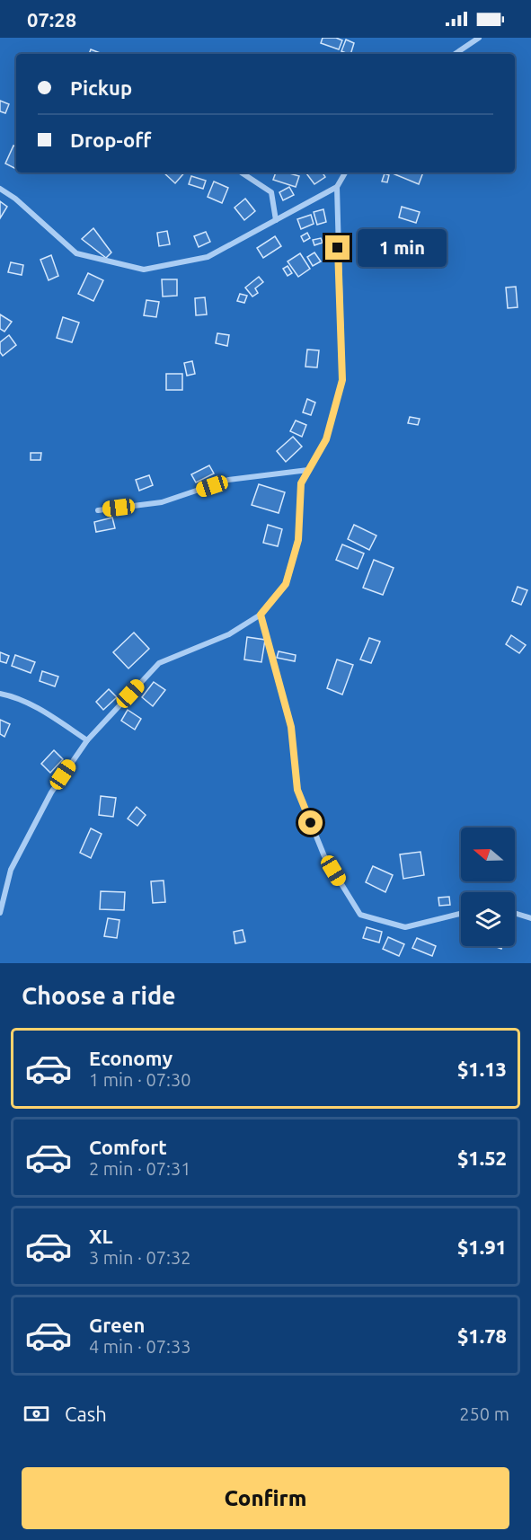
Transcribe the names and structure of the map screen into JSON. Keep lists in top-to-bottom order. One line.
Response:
{"north":"left","page":{"status":"07:28","banner":["Pickup","Drop-off"],"bubble":"1 min","heading":"Choose a ride","list":[{"name":"Economy","note":"1 min · 07:30","value":"$1.13"},{"name":"Comfort","note":"2 min · 07:31","value":"$1.52"},{"name":"XL","note":"3 min · 07:32","value":"$1.91"},{"name":"Green","note":"4 min · 07:33","value":"$1.78"}],"pay":["Cash","250 m"],"buttons":"Confirm"}}
